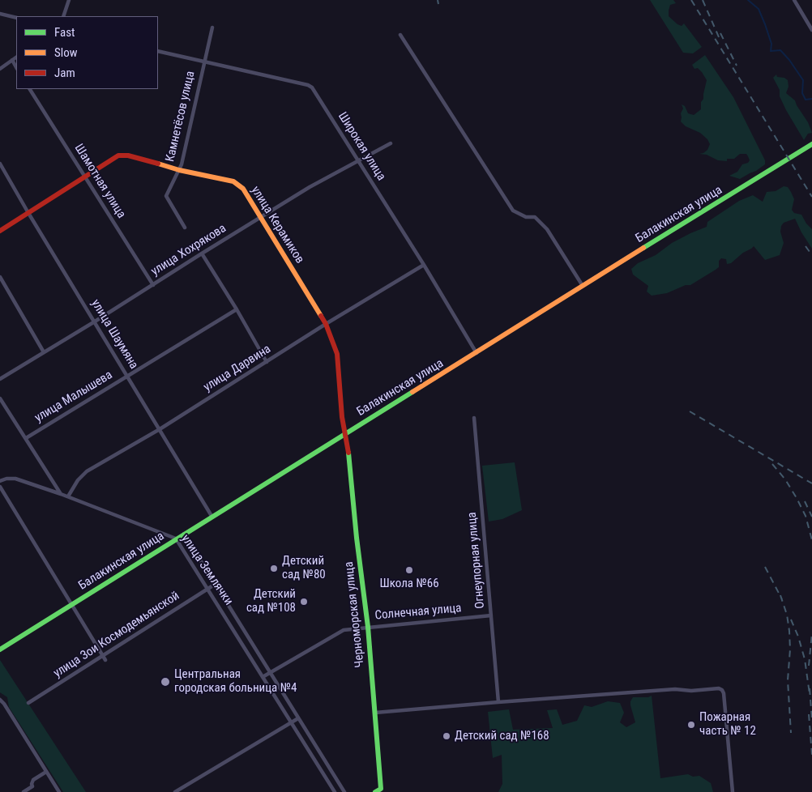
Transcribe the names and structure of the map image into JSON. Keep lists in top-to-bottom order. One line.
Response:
{"streets":{"main road":["Балакинская улица","улица Керамиков","Черноморская улица"],"street":["Камнетёсов улица","Широкая улица","Шамотная улица","улица Хохрякова","улица Шаумяна","улица Дарвина","улица Малышева","Огнеупорная улица","улица Землячки","Солнечная улица","улица Зои Космодемьянской"]},"crossings":[["Камнетёсов улица","Широкая улица"],["Камнетёсов улица","улица Керамиков"],["Широкая улица","Балакинская улица"],["Широкая улица","улица Хохрякова"],["Широкая улица","улица Дарвина"],["Шамотная улица","улица Керамиков"],["Шамотная улица","улица Хохрякова"],["Балакинская улица","улица Керамиков"],["Балакинская улица","улица Шаумяна"],["Балакинская улица","улица Землячки"],["Балакинская улица","Черноморская улица"],["улица Керамиков","улица Хохрякова"],["улица Керамиков","улица Шаумяна"],["улица Керамиков","улица Дарвина"],["улица Керамиков","Черноморская улица"],["улица Хохрякова","улица Шаумяна"],["улица Шаумяна","улица Дарвина"],["улица Шаумяна","улица Малышева"],["улица Дарвина","улица Землячки"],["Огнеупорная улица","Солнечная улица"],["улица Землячки","Солнечная улица"],["улица Землячки","улица Зои Космодемьянской"],["Солнечная улица","Черноморская улица"]],"places":["Детский сад №80","Школа №66","Детский сад №108","Центральная городская больница №4","Пожарная часть № 12","Детский сад №168"],"legend":["Fast","Slow","Jam"]}
